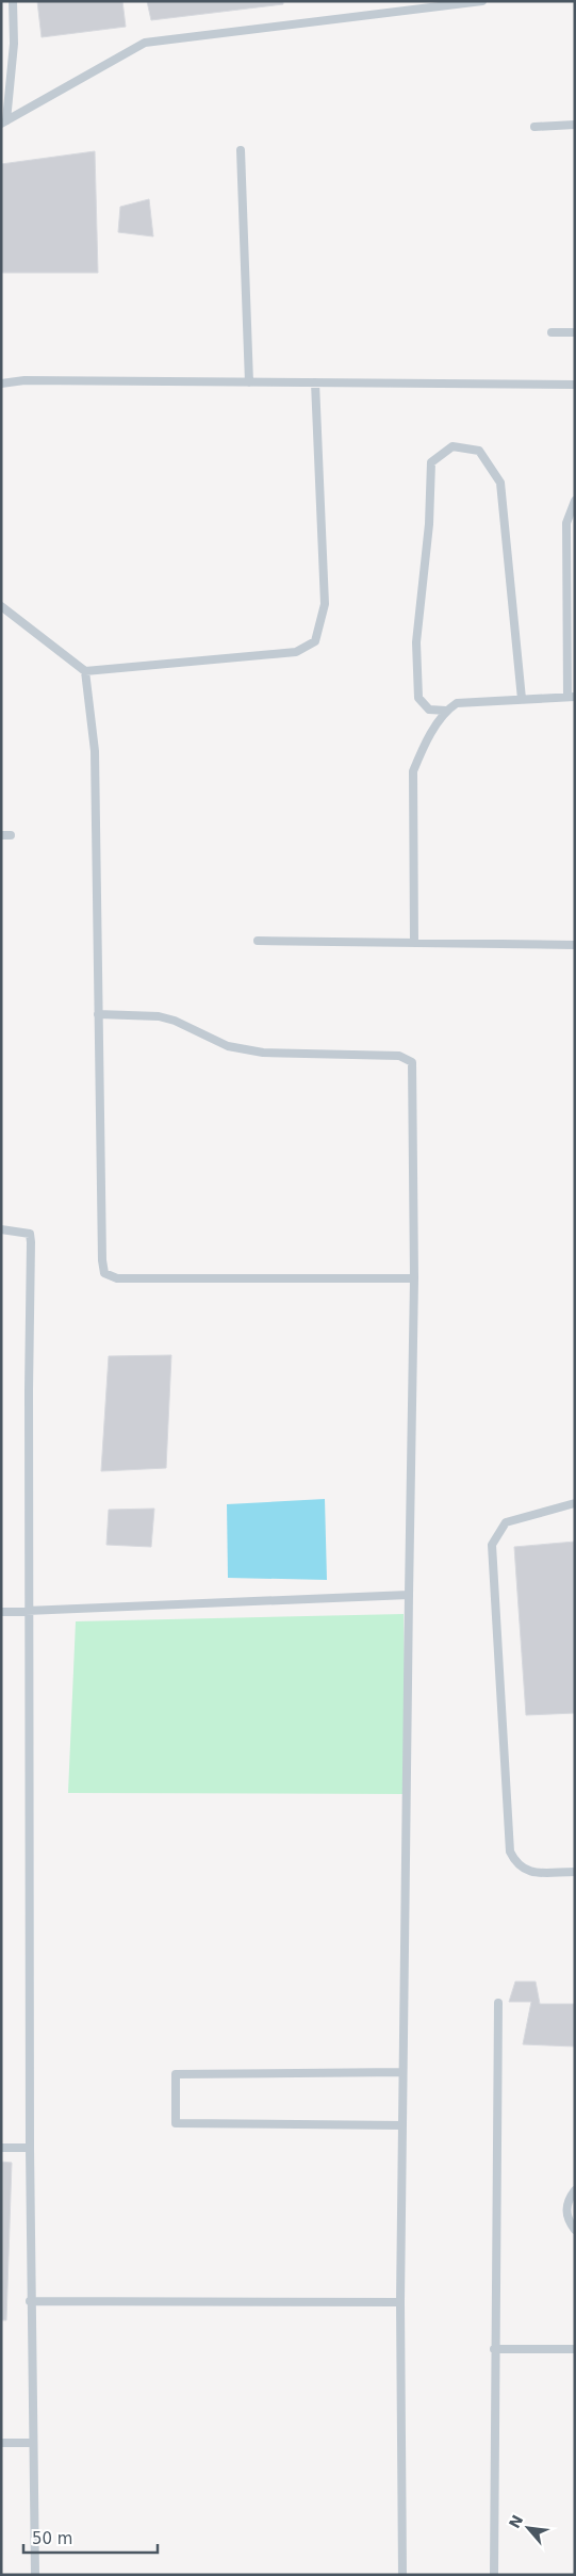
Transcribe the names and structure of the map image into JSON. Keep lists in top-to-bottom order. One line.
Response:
{"scale_bar":"50 m","north":"top left"}
